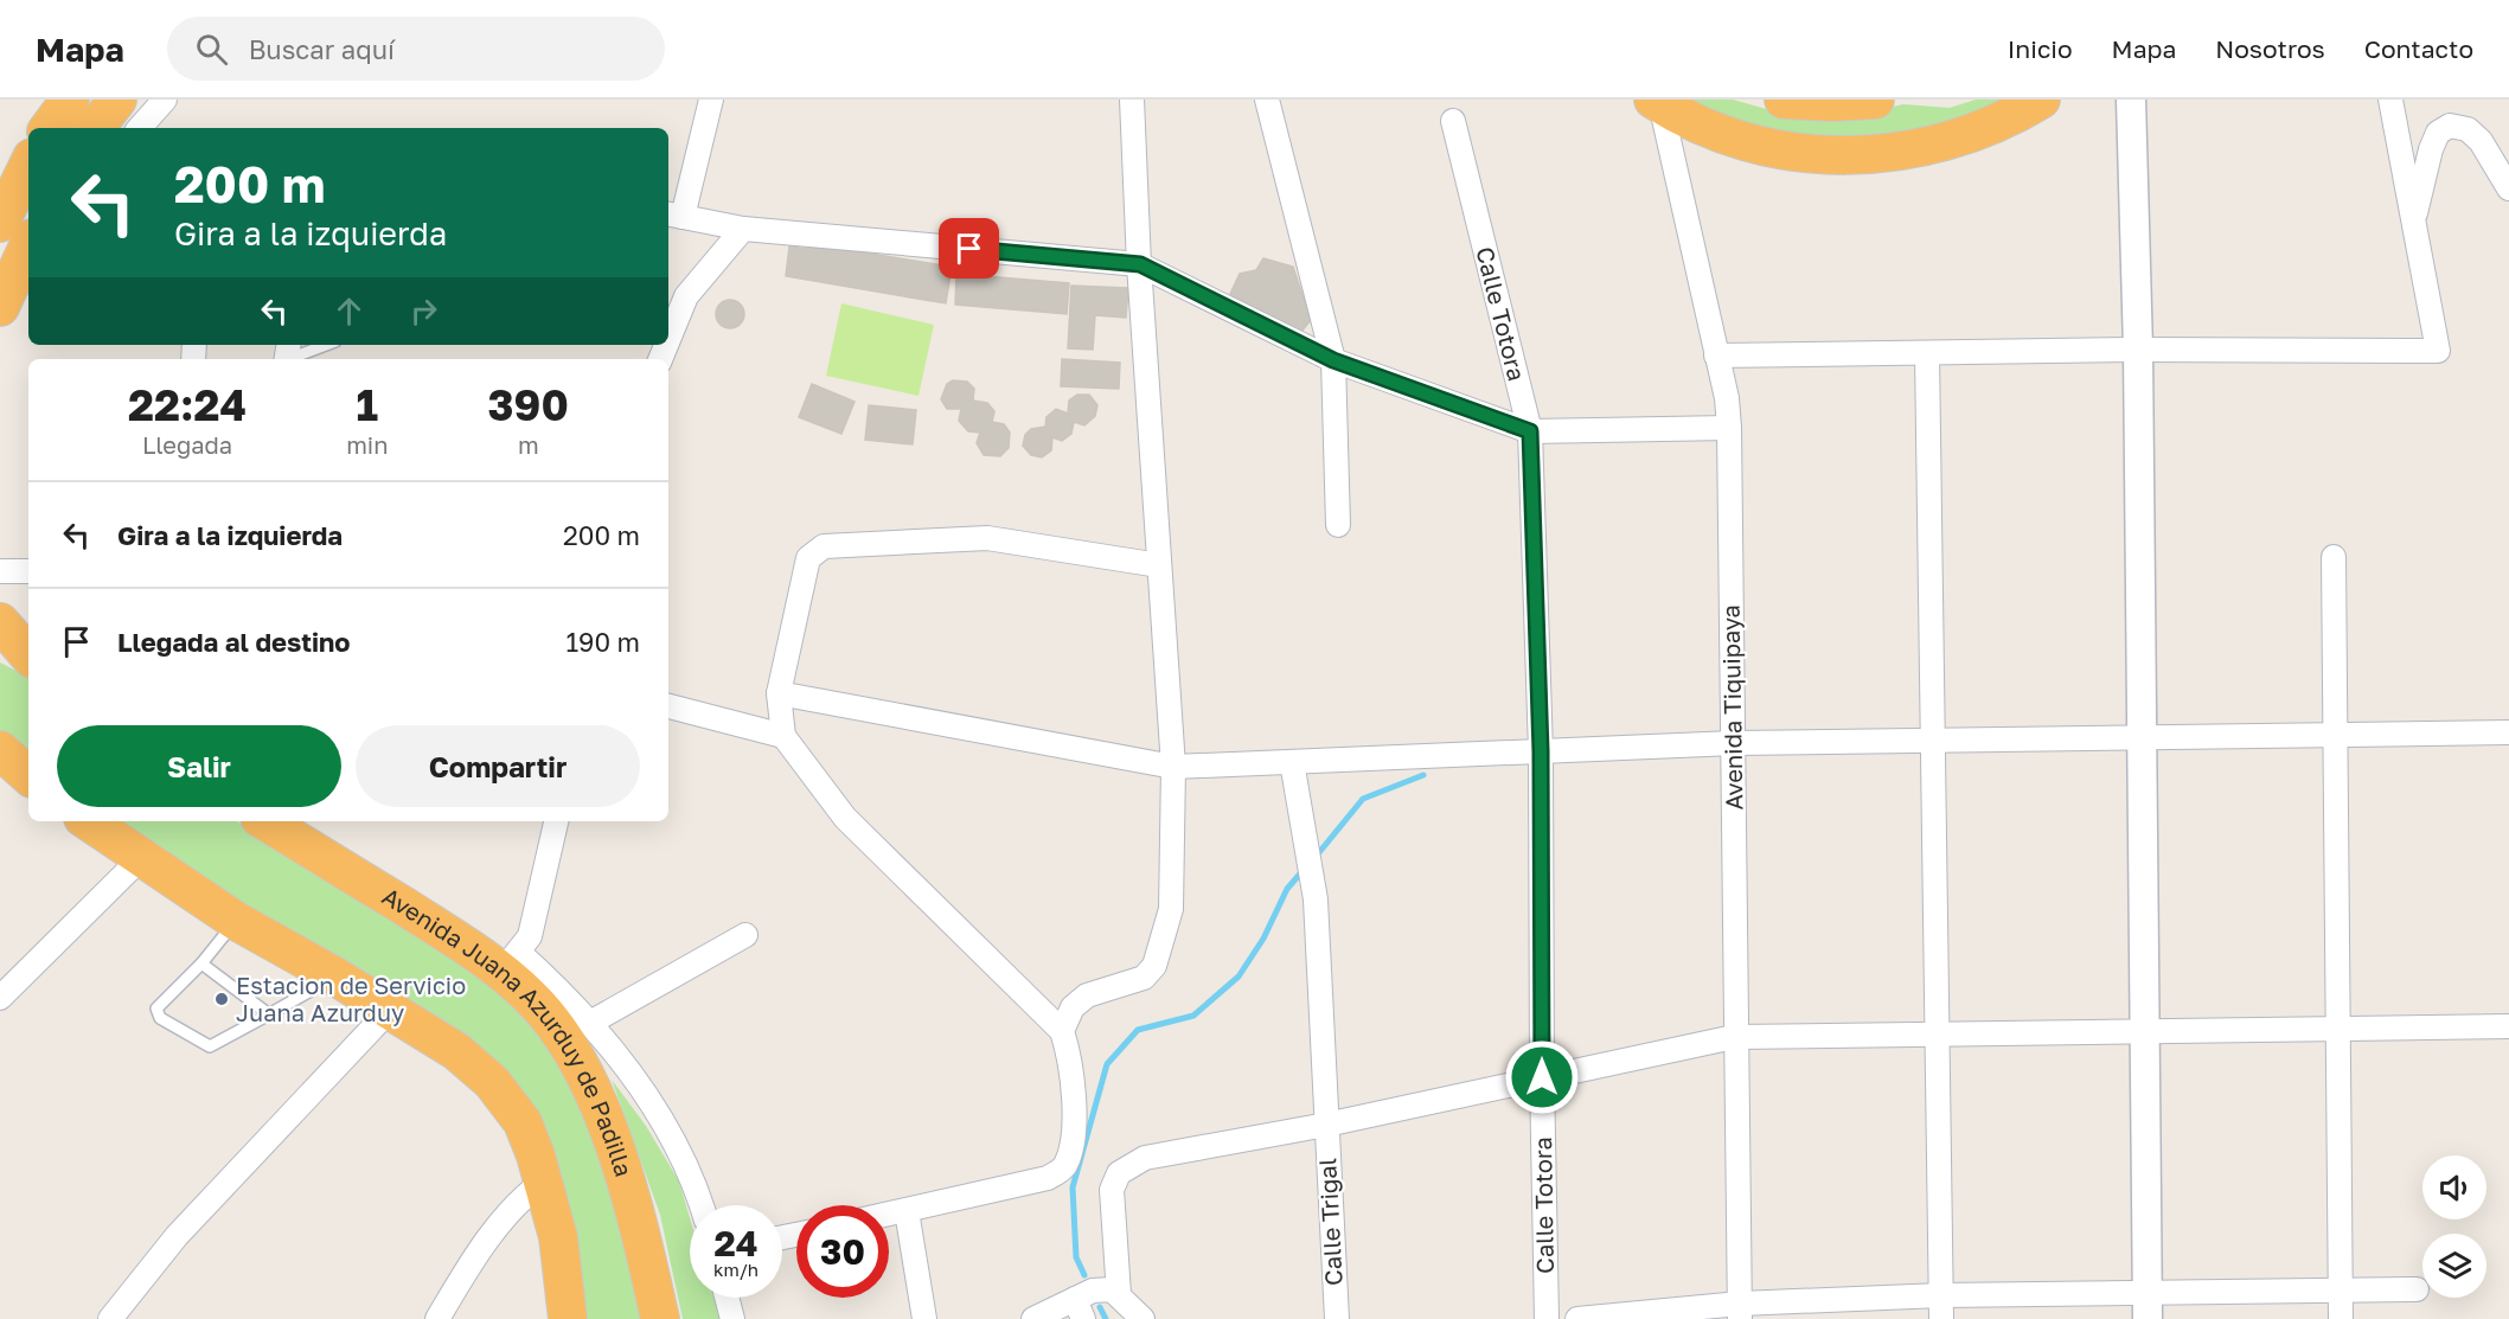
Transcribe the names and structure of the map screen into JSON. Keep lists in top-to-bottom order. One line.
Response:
{"streets":{"highway":["Avenida Juana Azurduy de Padilla"],"street":["Calle Totora","Avenida Tiquipaya","Calle Trigal"]},"places":["Estacion de Servicio Juana Azurduy"],"page":{"header":"Mapa","search":"Buscar aquí","nav":["Inicio","Mapa","Nosotros","Contacto"],"turn":["200 m","Gira a la izquierda"],"eta":["22:24","Llegada","1","min","390","m"],"list":[{"name":"Gira a la izquierda","value":"200 m"},{"name":"Llegada al destino","value":"190 m"}],"buttons":["Salir","Compartir"],"speed":"24 km/h","limit":"30"}}
